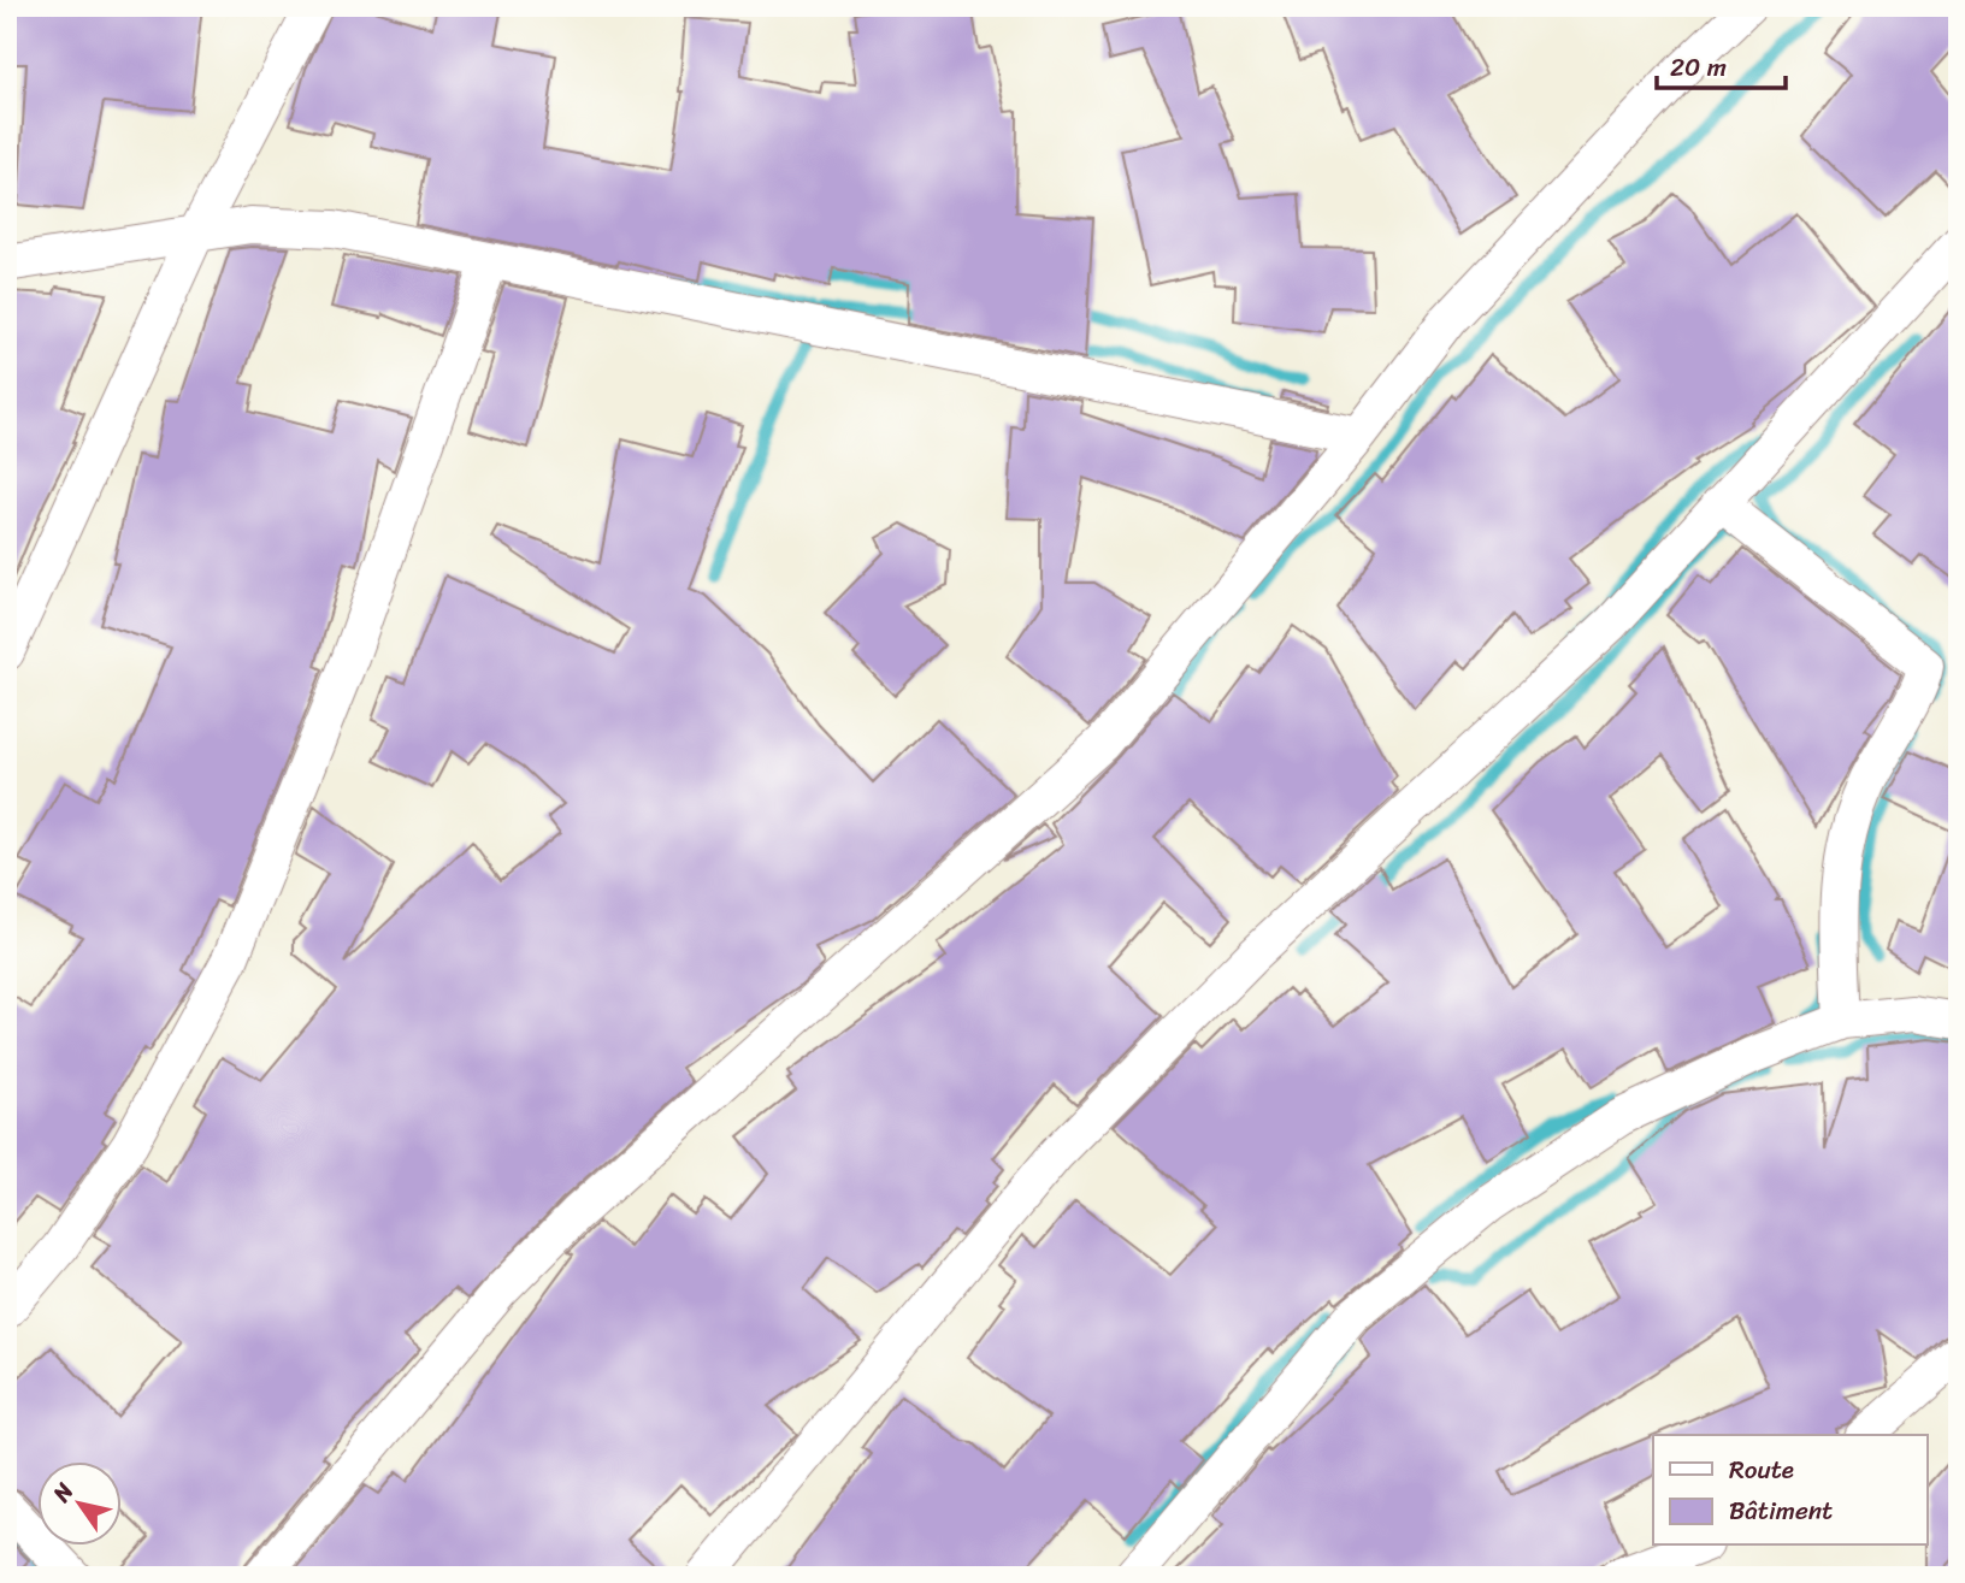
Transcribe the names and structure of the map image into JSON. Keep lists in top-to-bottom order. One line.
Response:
{"legend":["Route","Bâtiment"],"scale_bar":"20 m","north":"top left"}
